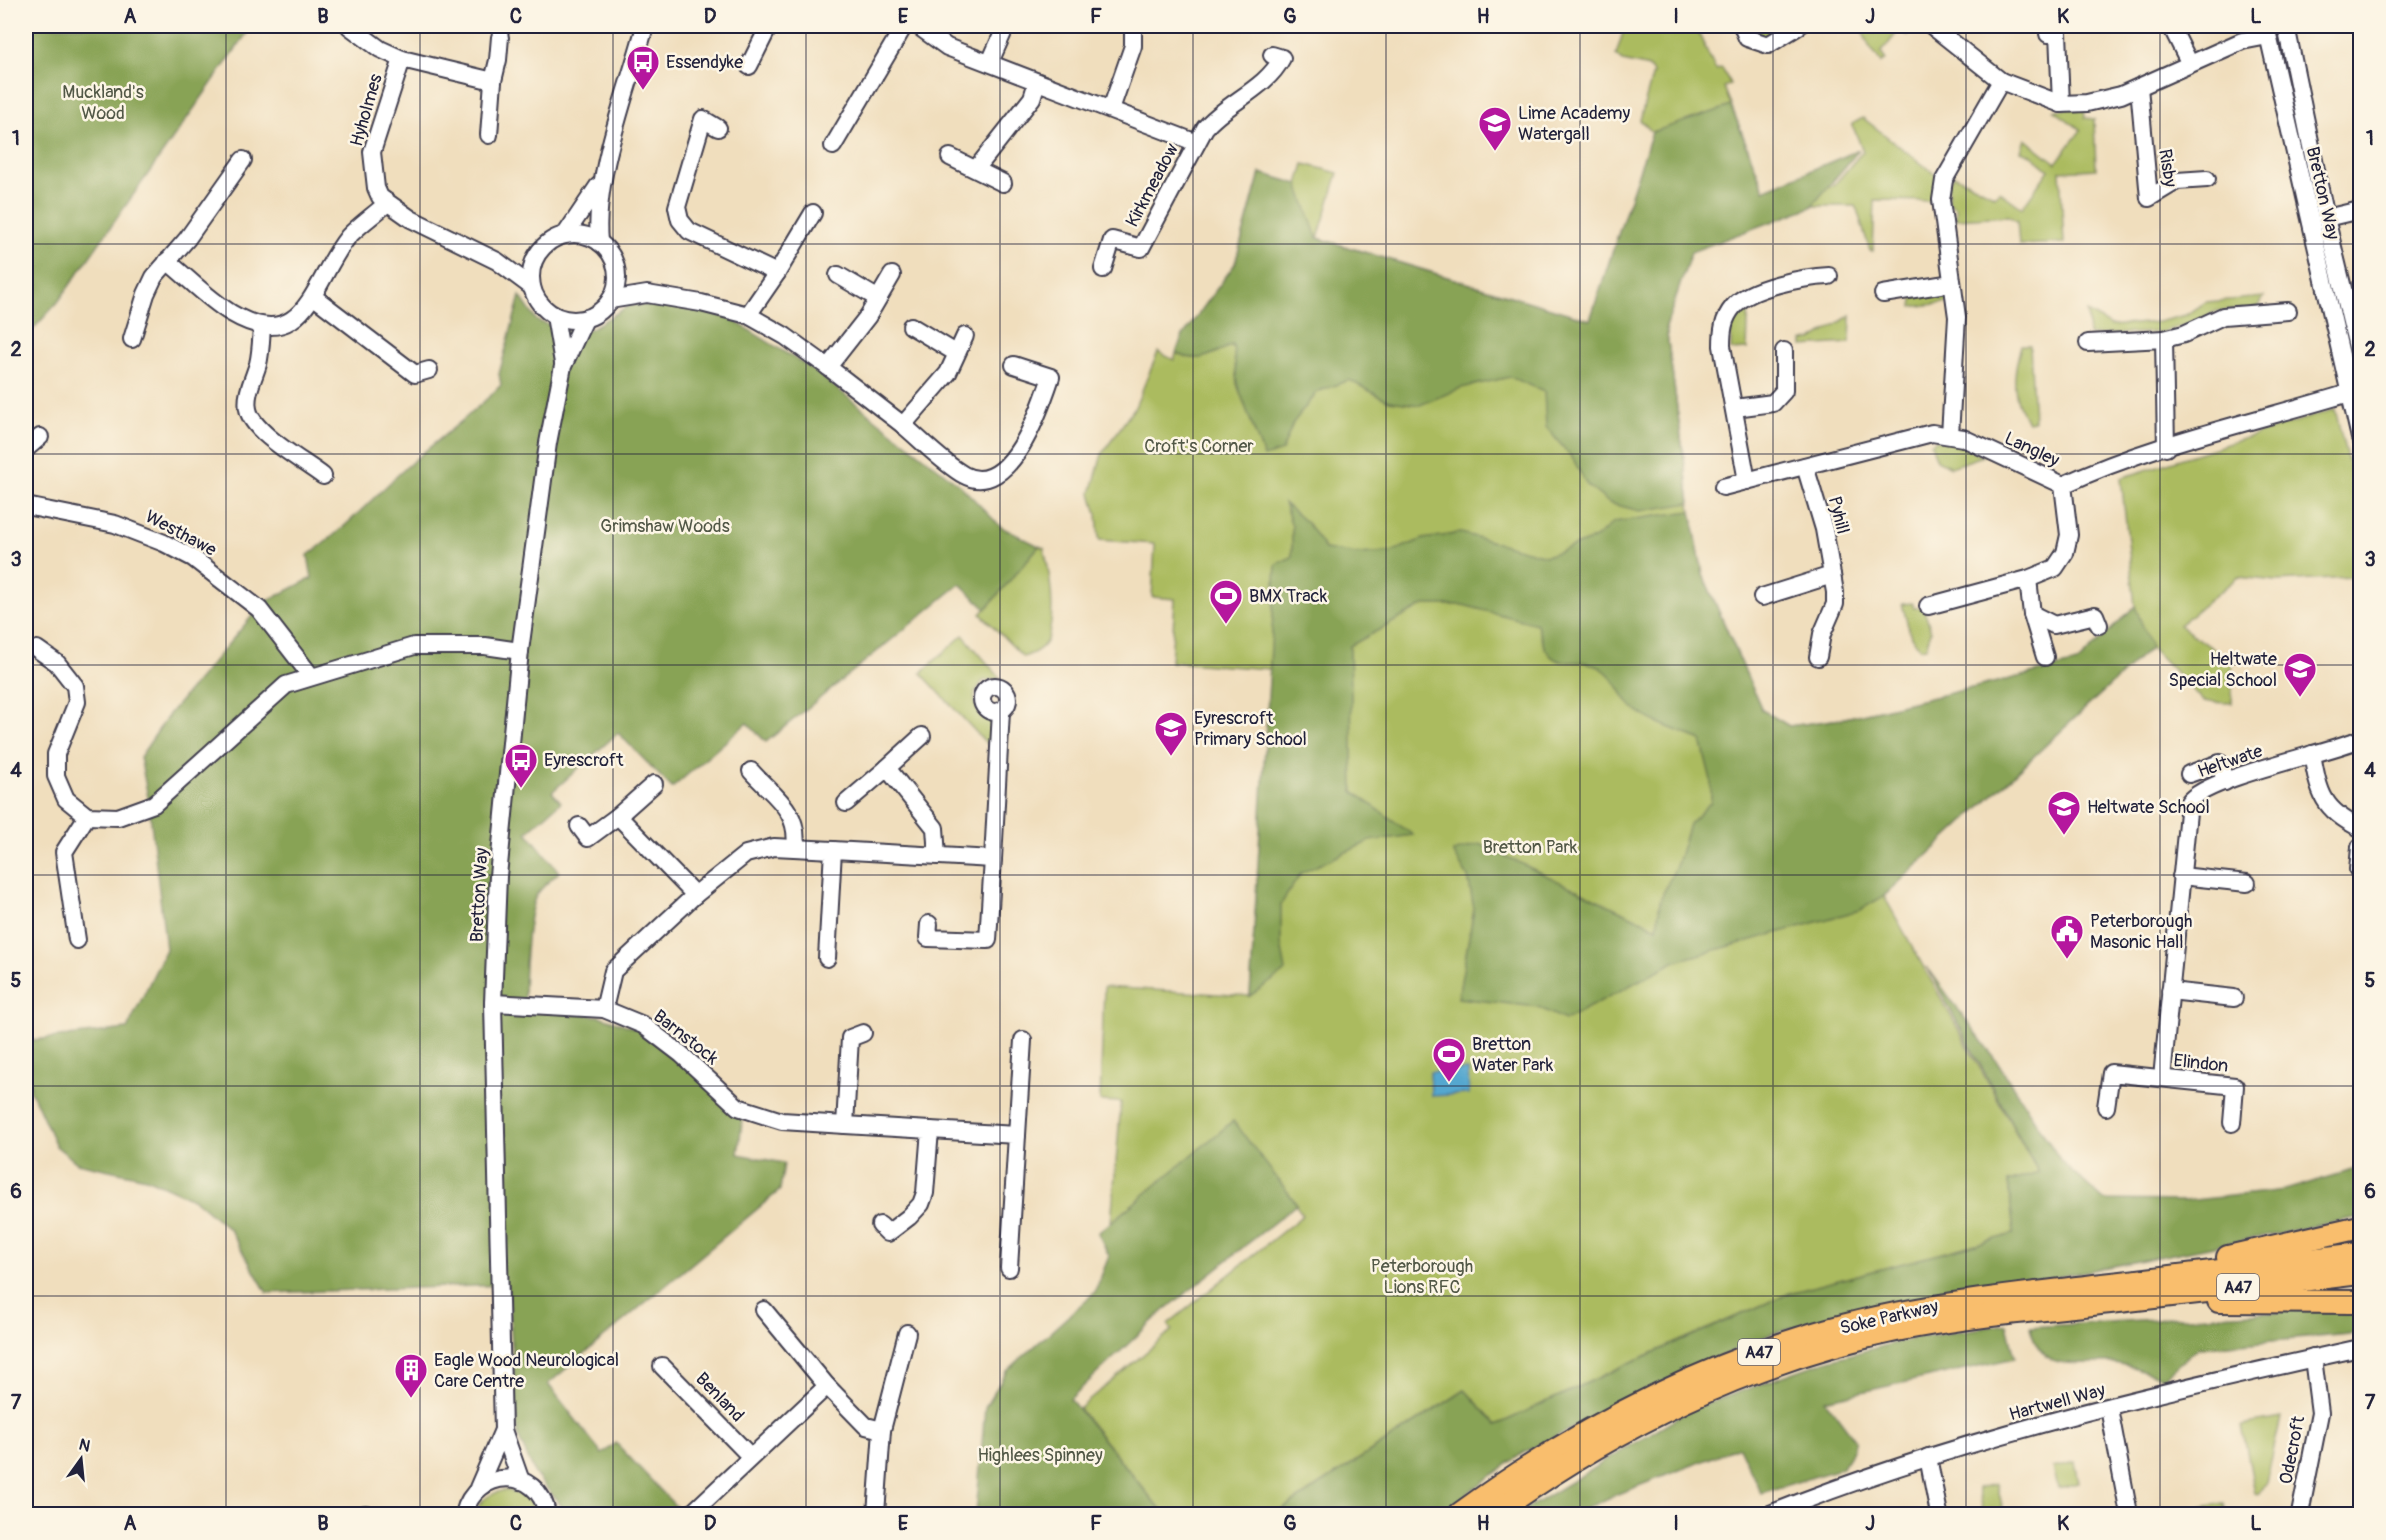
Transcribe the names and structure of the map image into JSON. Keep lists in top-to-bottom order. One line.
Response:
{"streets":{"highway":["A47","Soke Parkway"],"street":["Hyholmes","Risby","Kirkmeadow","Bretton Way","Langley","Pyhill","Westhawe","Heltwate","Barnstock","Elindon","Benland","Hartwell Way","Odecroft"]},"crossings":[["Bretton Way","Langley"],["Bretton Way","Barnstock"],["Langley","Pyhill"],["Heltwate","Elindon"],["A47","Soke Parkway"],["Hartwell Way","Odecroft"]],"parks":["Muckland's Wood","Croft's Corner","Grimshaw Woods","Bretton Park","Peterborough Lions RFC","Highlees Spinney"],"places":{"bus stop":["Essendyke","Eyrescroft"],"school or university":["Lime Academy Watergall","Heltwate Special School","Eyrescroft Primary School","Heltwate School"],"sports":["BMX Track","Bretton Water Park"],"public building":["Peterborough Masonic Hall"],"building":["Eagle Wood Neurological Care Centre"]},"north":"top","grid":{"columns":["A","B","C","D","E","F","G","H","I","J","K","L"],"rows":["1","2","3","4","5","6","7"]}}
